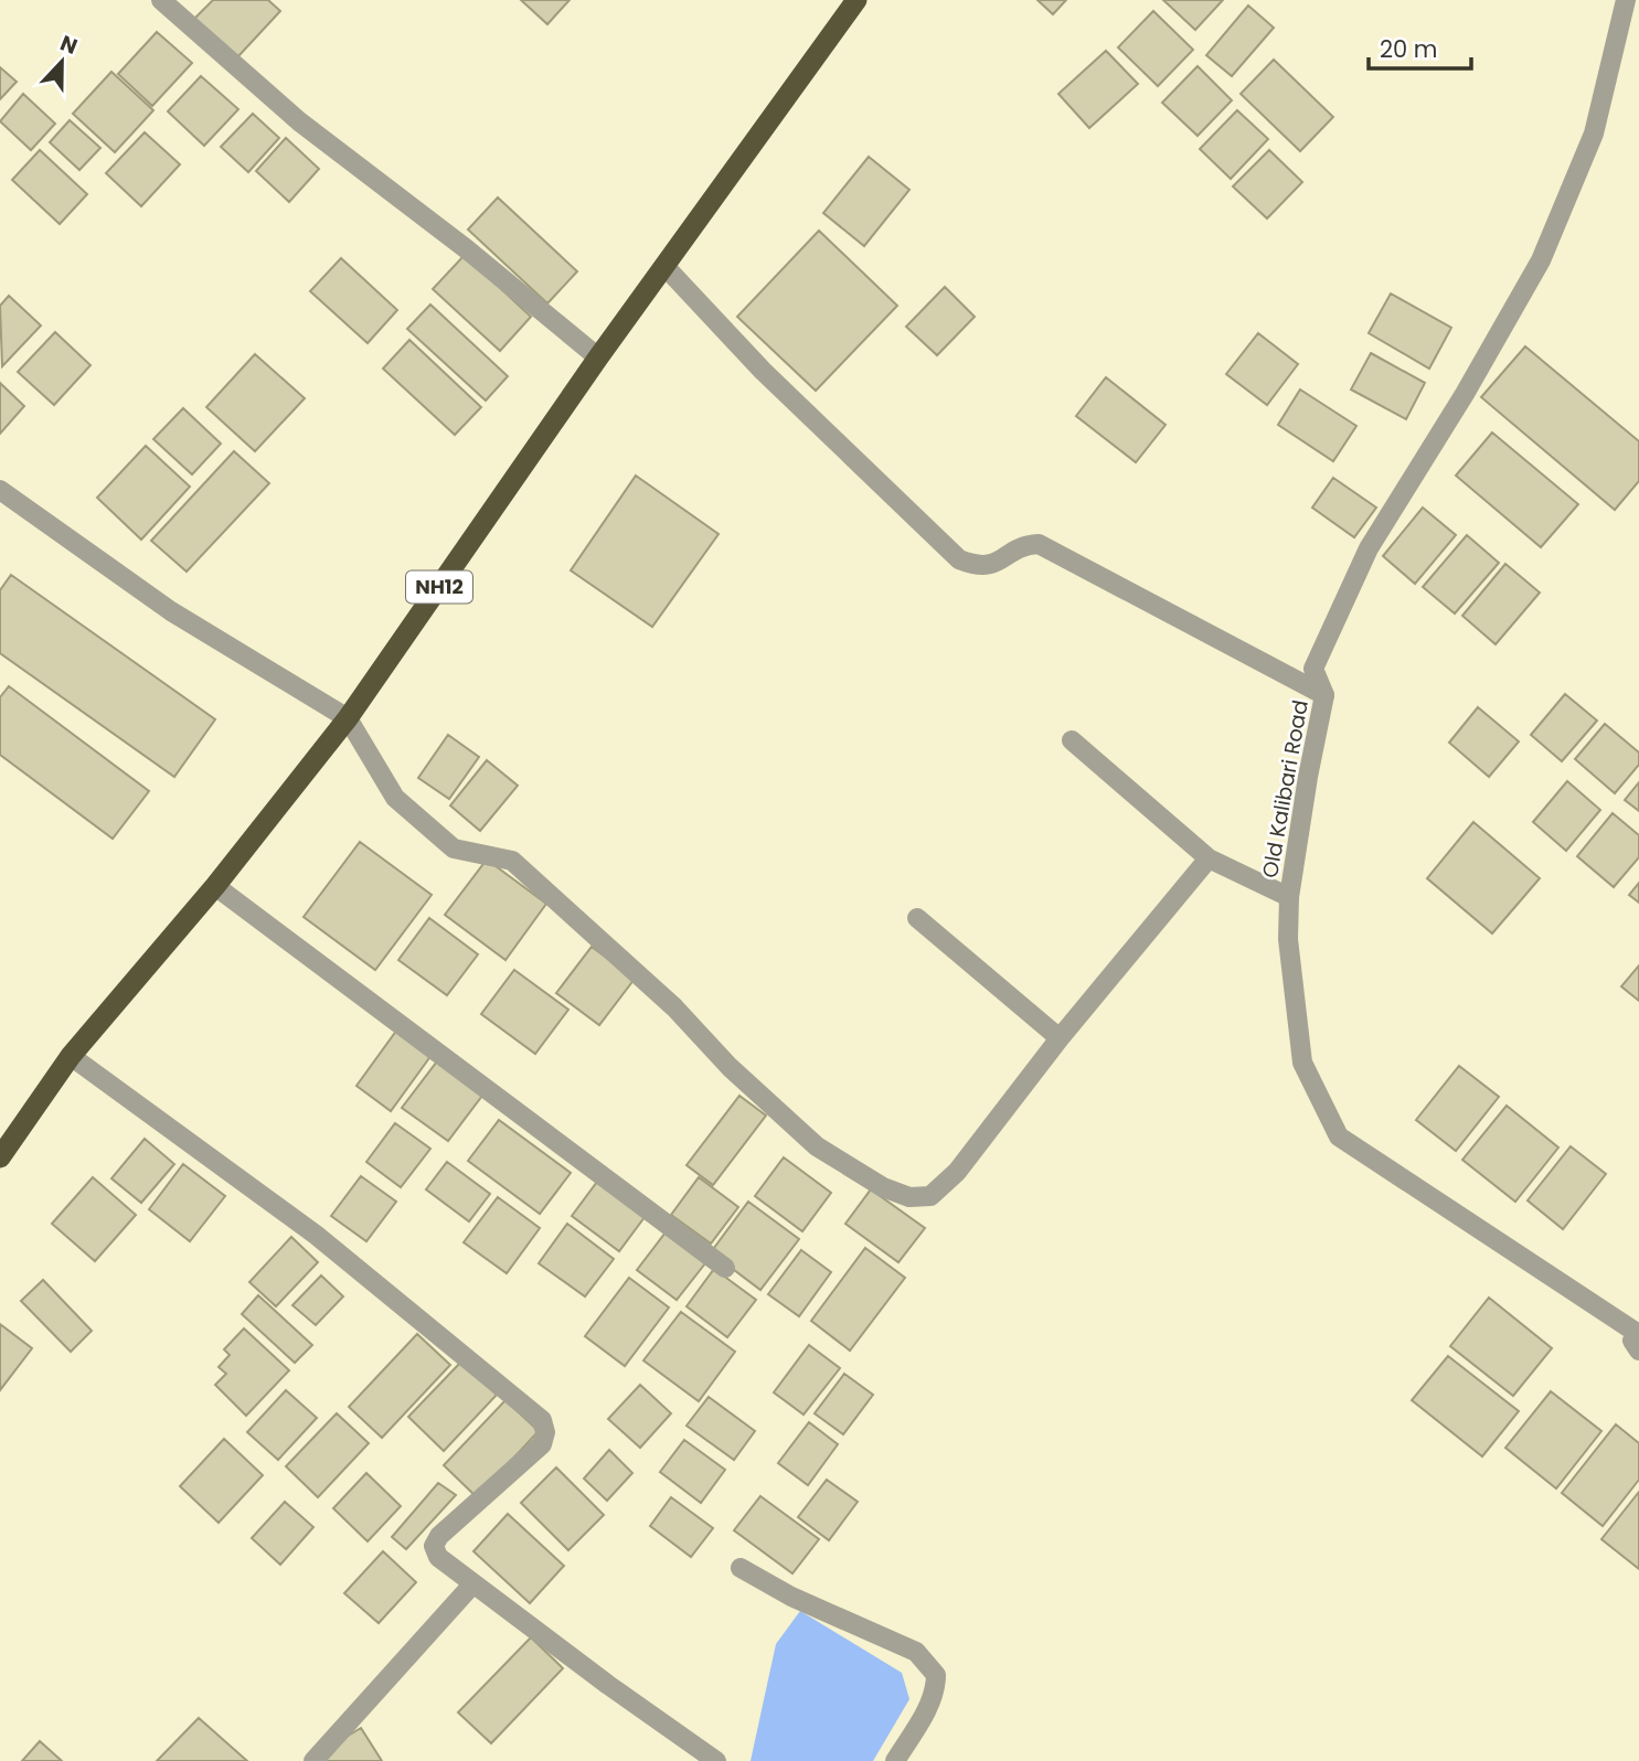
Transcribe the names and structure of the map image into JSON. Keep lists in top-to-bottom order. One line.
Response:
{"streets":{"highway":["NH12"],"street":["Old Kalibari Road"]},"scale_bar":"20 m","north":"top"}
